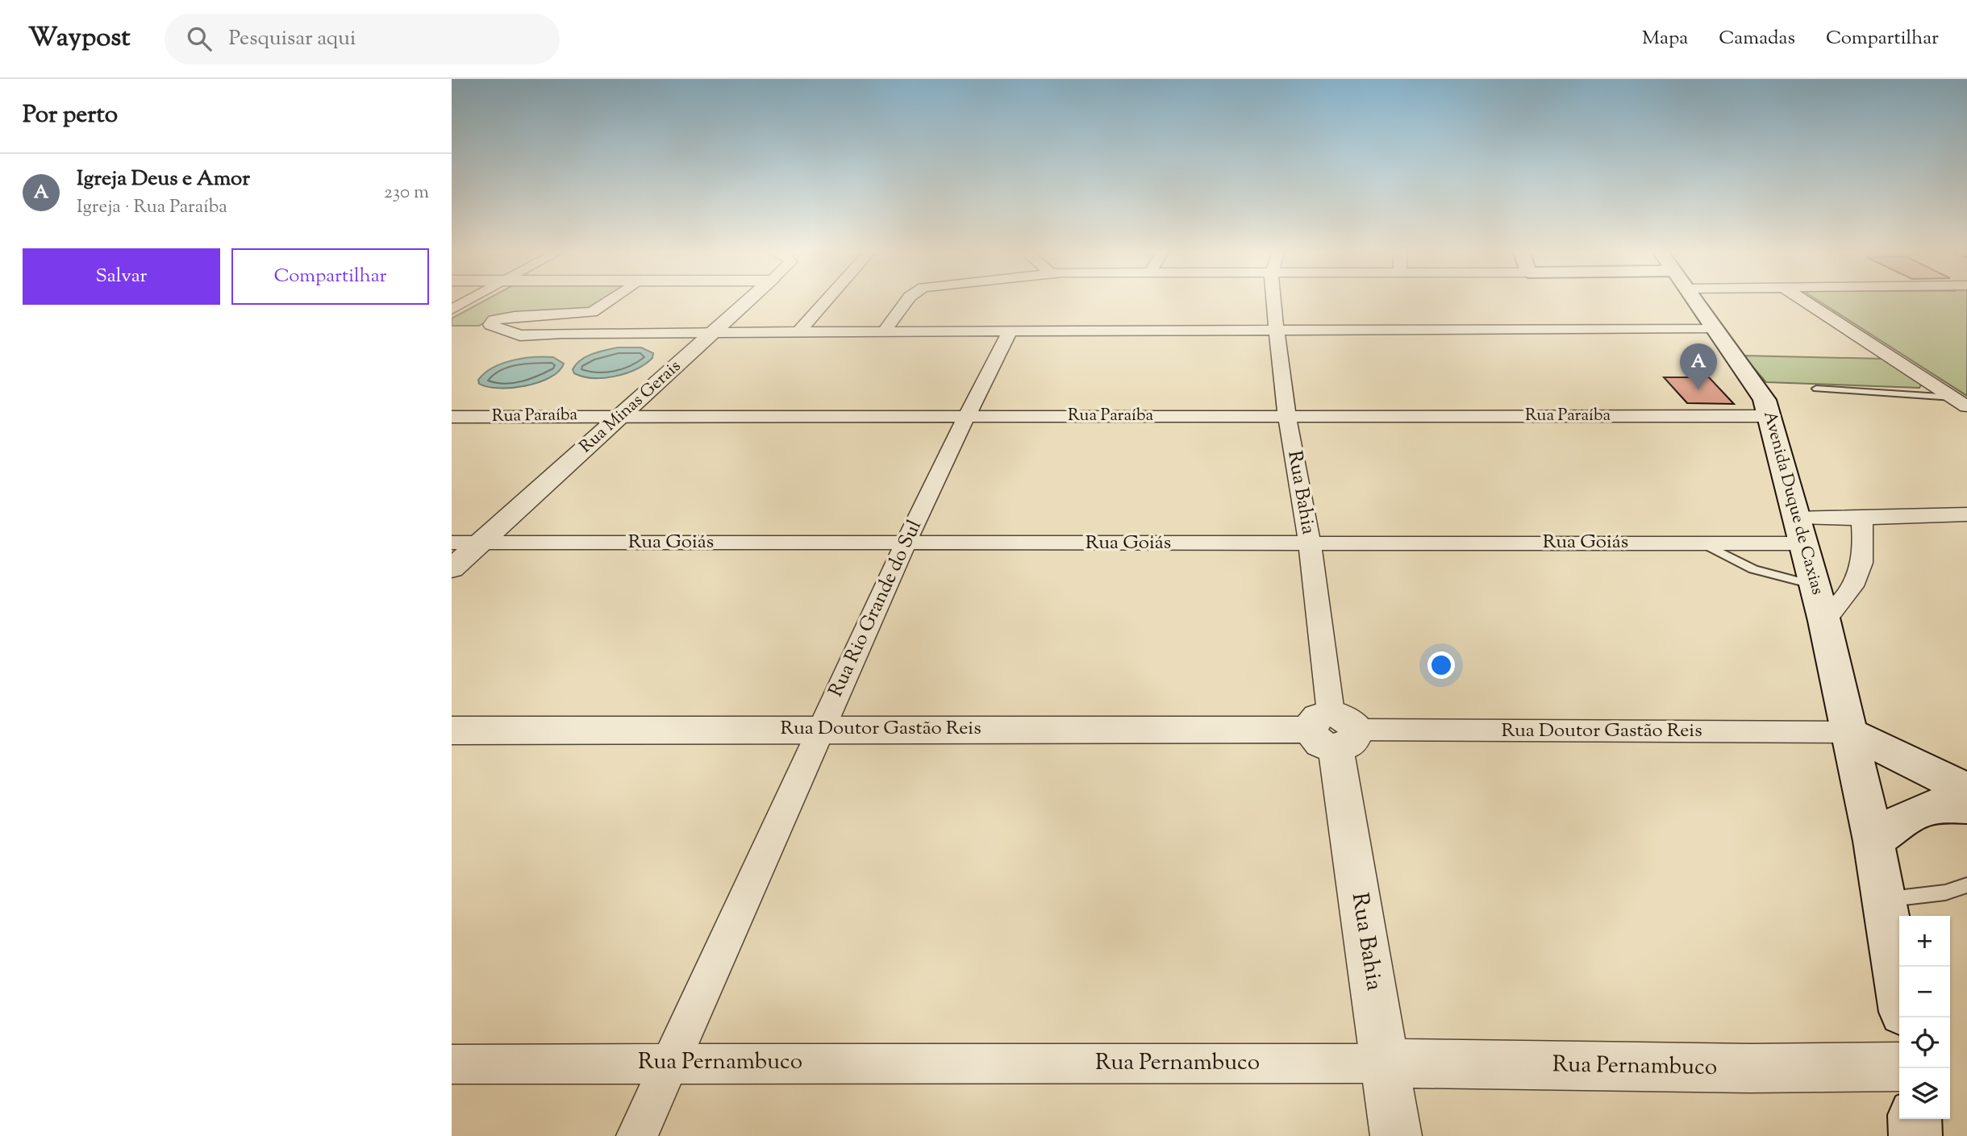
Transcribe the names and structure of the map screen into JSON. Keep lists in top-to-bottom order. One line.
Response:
{"streets":{"main road":["Avenida Duque de Caxias"],"street":["Rua Minas Gerais","Rua Paraíba","Rua Bahia","Rua Goiás","Rua Rio Grande do Sul","Rua Doutor Gastão Reis","Rua Pernambuco"]},"crossings":[["Rua Minas Gerais","Rua Paraíba"],["Rua Minas Gerais","Rua Goiás"],["Rua Paraíba","Rua Bahia"],["Rua Paraíba","Avenida Duque de Caxias"],["Rua Paraíba","Rua Rio Grande do Sul"],["Rua Bahia","Rua Goiás"],["Rua Bahia","Rua Doutor Gastão Reis"],["Rua Bahia","Rua Pernambuco"],["Avenida Duque de Caxias","Rua Goiás"],["Avenida Duque de Caxias","Rua Doutor Gastão Reis"],["Rua Goiás","Rua Rio Grande do Sul"],["Rua Rio Grande do Sul","Rua Doutor Gastão Reis"],["Rua Rio Grande do Sul","Rua Pernambuco"]],"page":{"header":"Waypost","search":"Pesquisar aqui","nav":["Mapa","Camadas","Compartilhar"],"heading":"Por perto","list":[{"mark":"A","name":"Igreja Deus e Amor","note":"Igreja · Rua Paraíba","value":"230 m"}],"buttons":["Salvar","Compartilhar"],"pins":"A","map_buttons":["+","−"]}}
